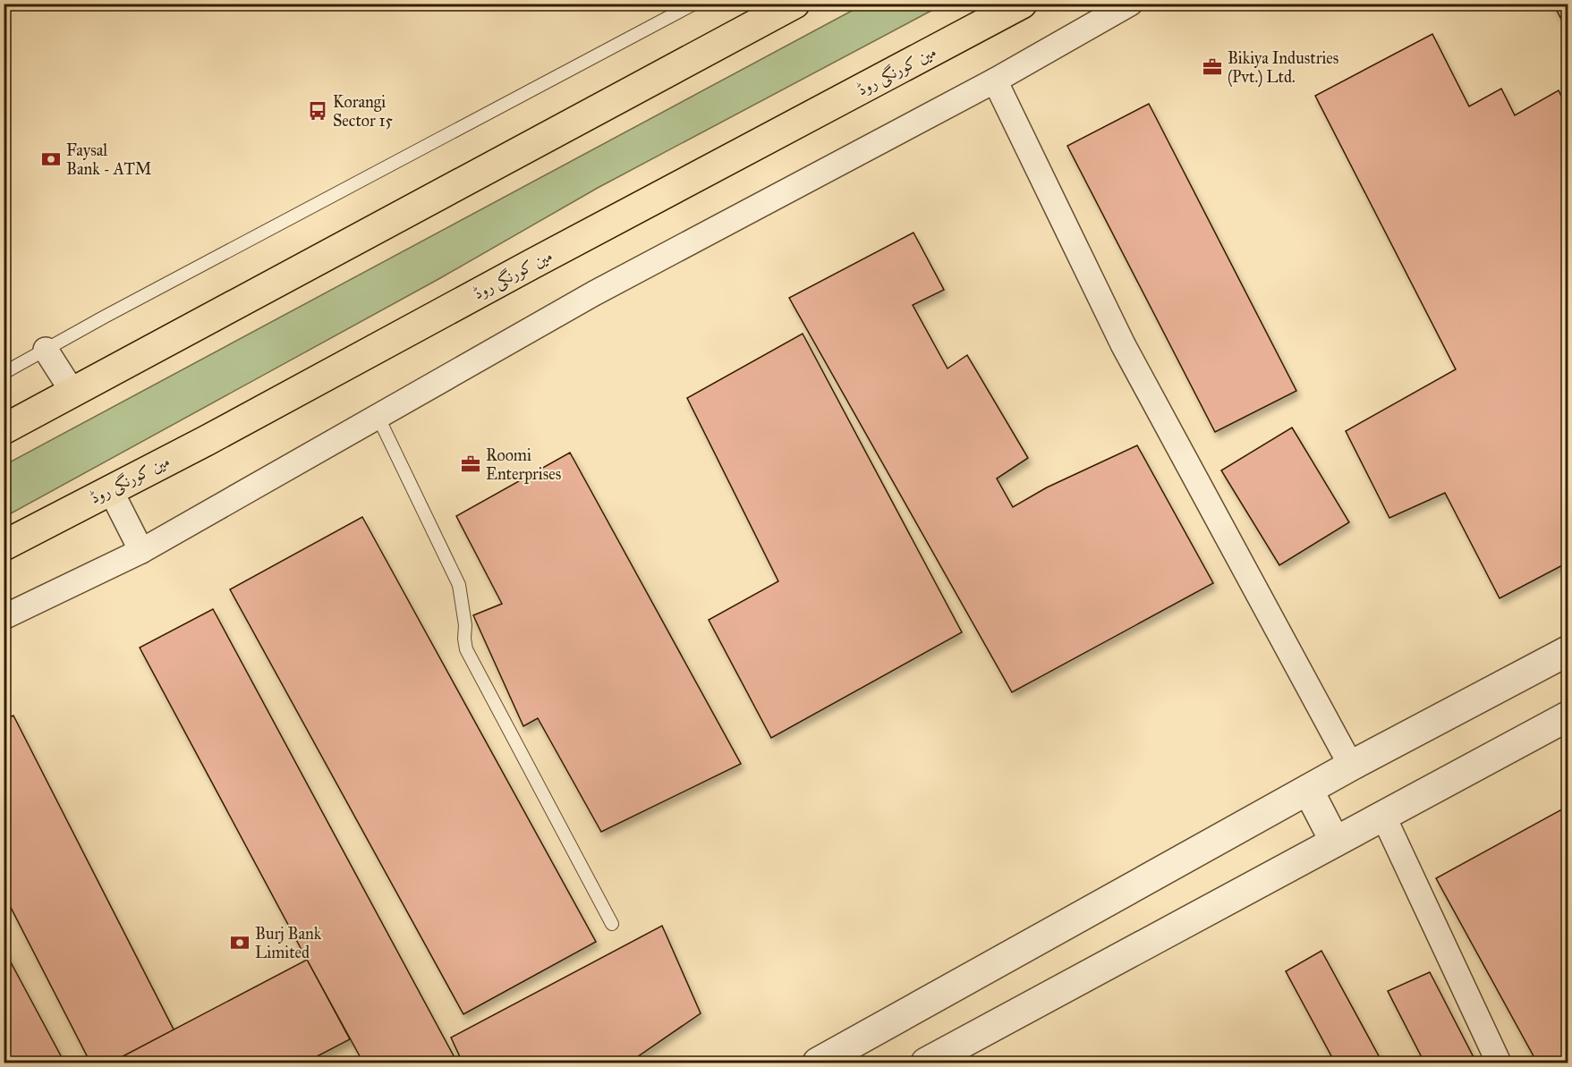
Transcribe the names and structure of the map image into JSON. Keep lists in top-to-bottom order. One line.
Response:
{"streets":{"main road":["مین کورنگی روڈ"]},"places":{"office":["Bikiya Industries (Pvt.) Ltd.","Roomi Enterprises"],"bus stop":["Korangi Sector 15"],"bank":["Faysal Bank - ATM","Burj Bank Limited"]}}
